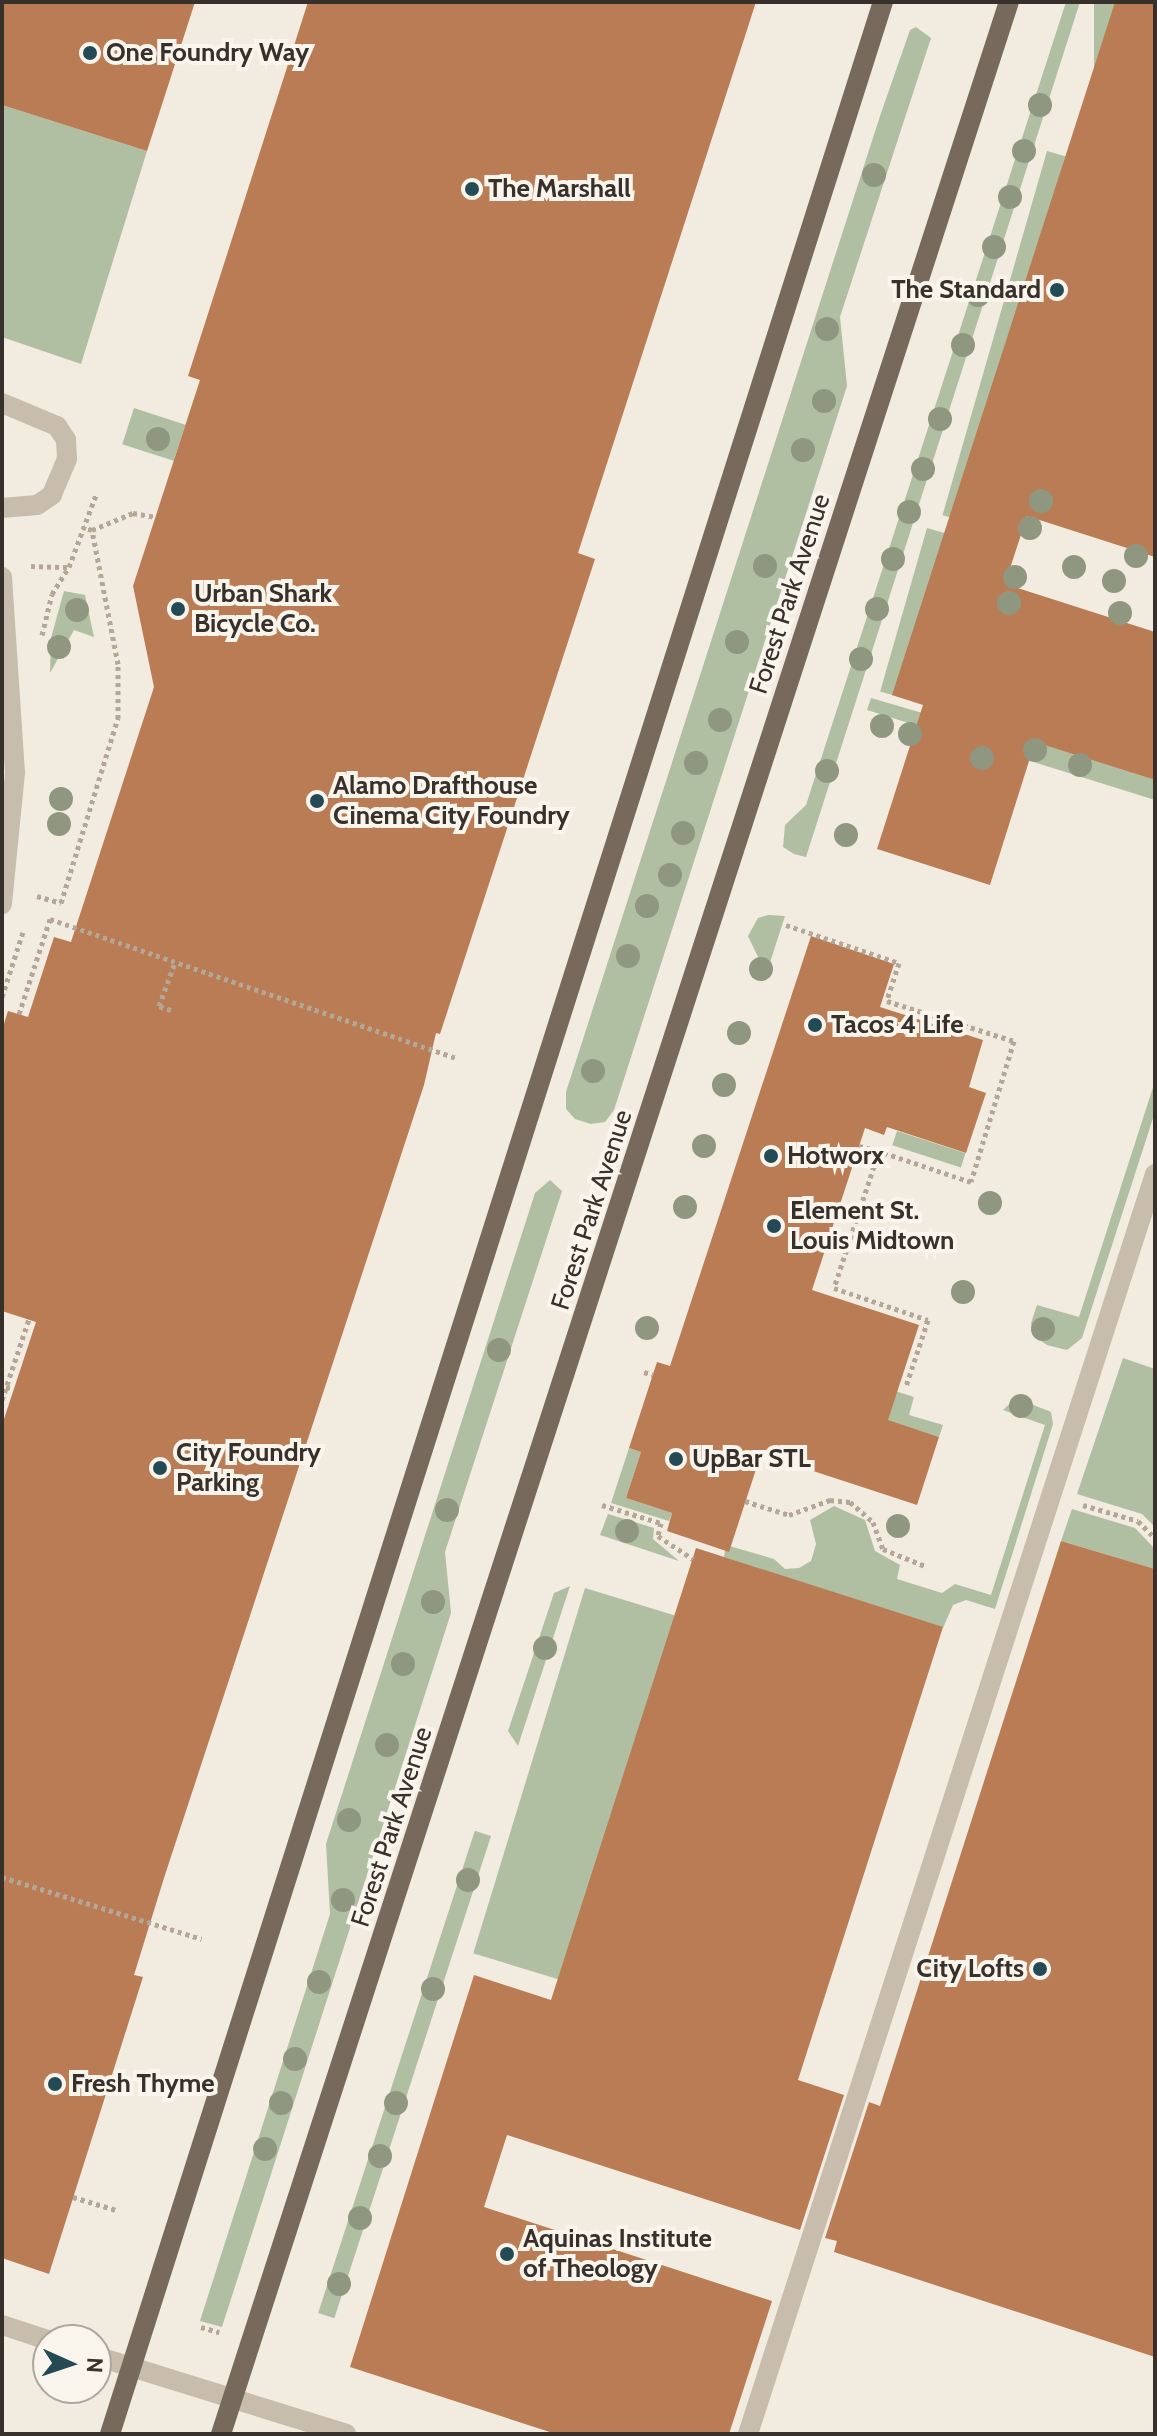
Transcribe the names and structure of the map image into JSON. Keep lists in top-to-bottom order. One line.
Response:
{"streets":{"main road":["Forest Park Avenue"]},"places":["One Foundry Way","The Marshall","The Standard","Urban Shark Bicycle Co.","Alamo Drafthouse Cinema City Foundry","Tacos 4 Life","Hotworx","Element St. Louis Midtown","UpBar STL","City Foundry Parking","City Lofts","Fresh Thyme","Aquinas Institute of Theology"],"north":"right"}
